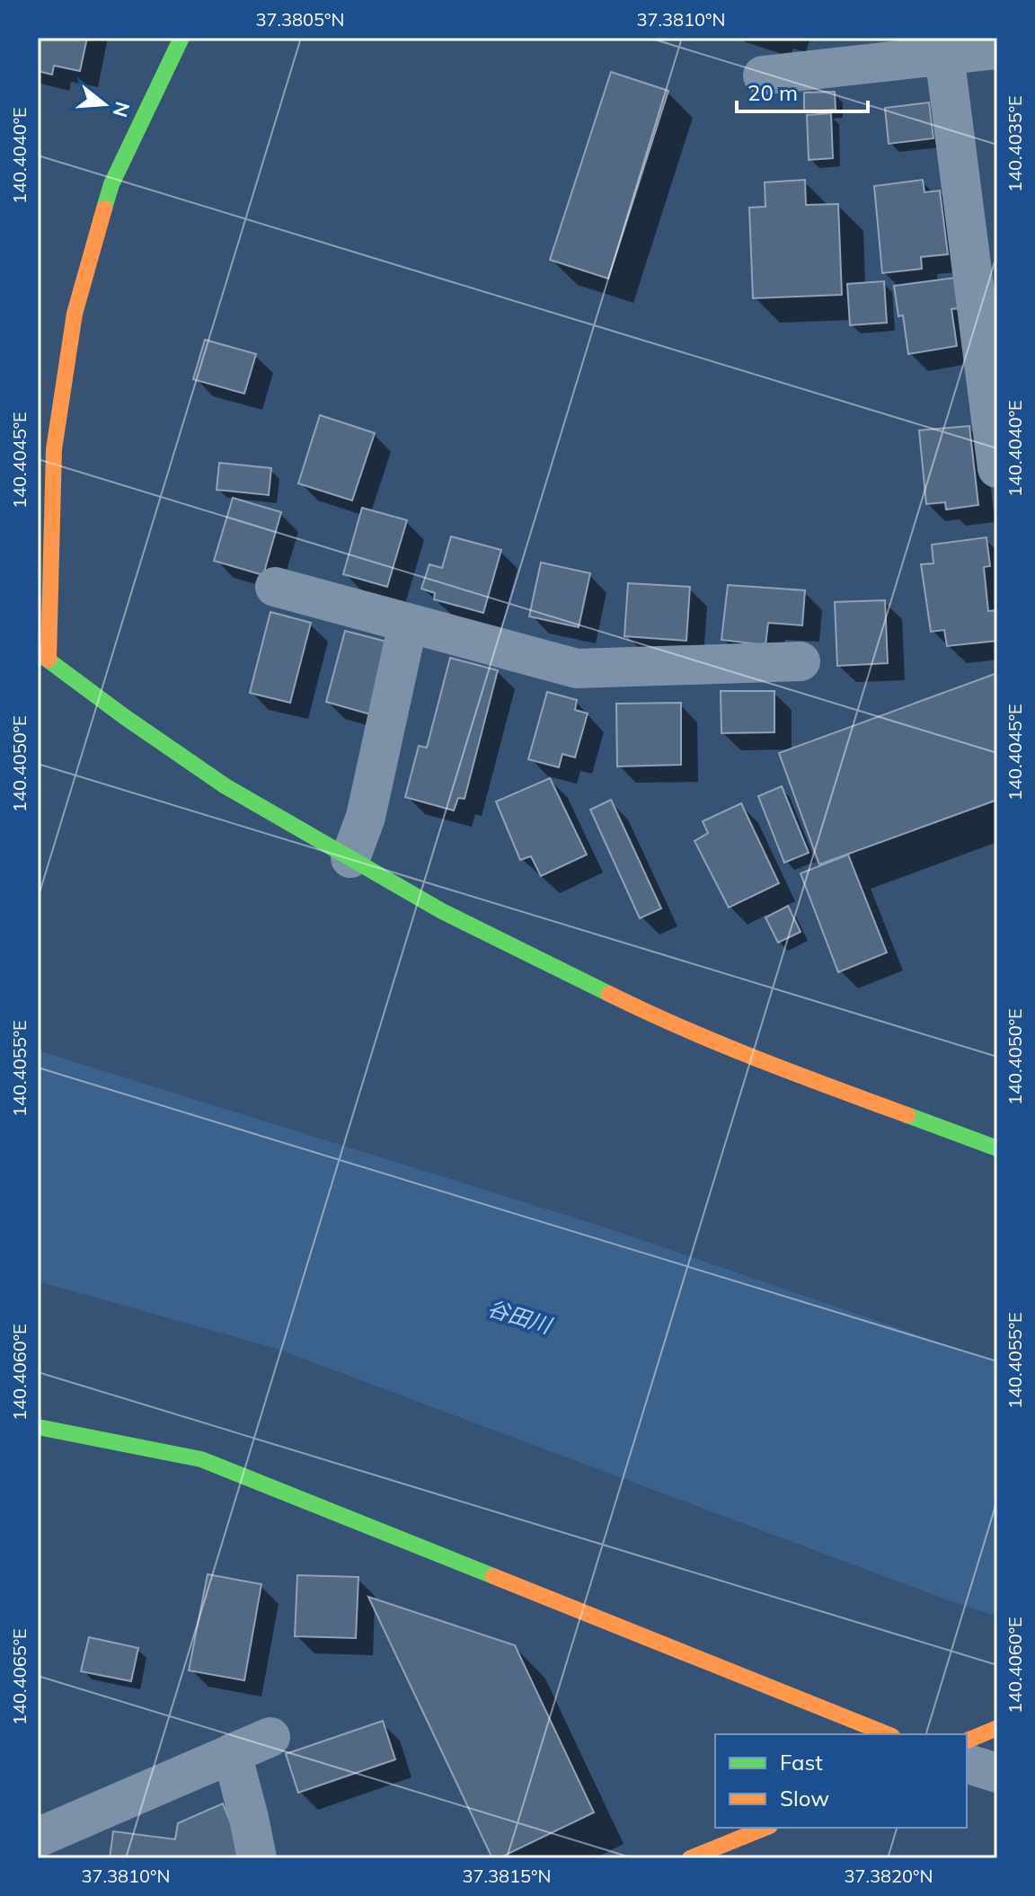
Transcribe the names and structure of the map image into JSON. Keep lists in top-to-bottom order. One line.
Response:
{"water":["谷田川"],"legend":["Fast","Slow"],"scale_bar":"20 m","north":"right","coordinates":["37.3805°N","37.3810°N","140.4035°E","140.4040°E","140.4045°E","140.4050°E","140.4055°E","140.4060°E","140.4065°E","37.3815°N","37.3820°N"]}
